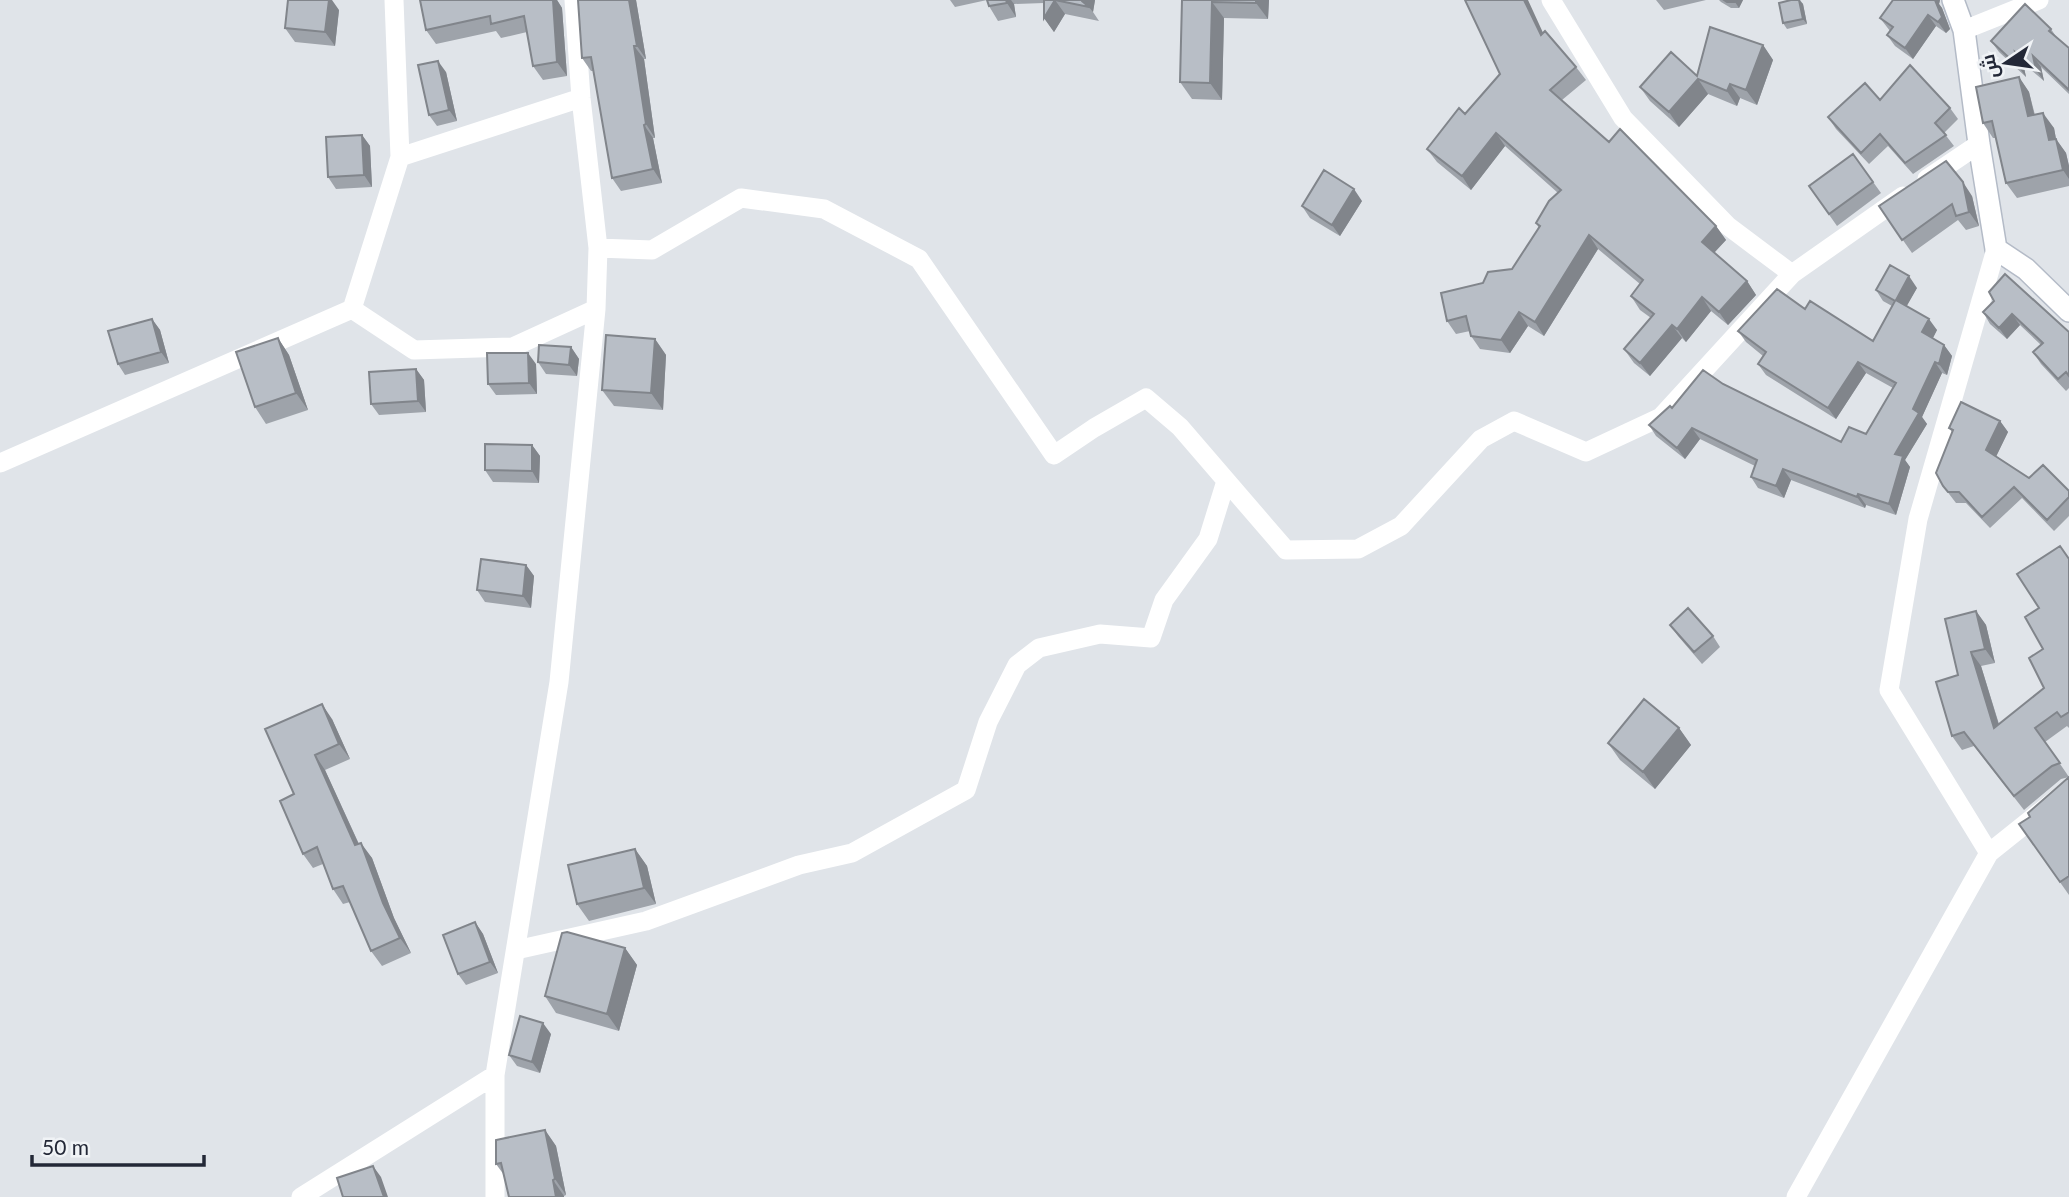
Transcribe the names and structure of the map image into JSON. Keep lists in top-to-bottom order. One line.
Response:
{"scale_bar":"50 m","north":"left"}
